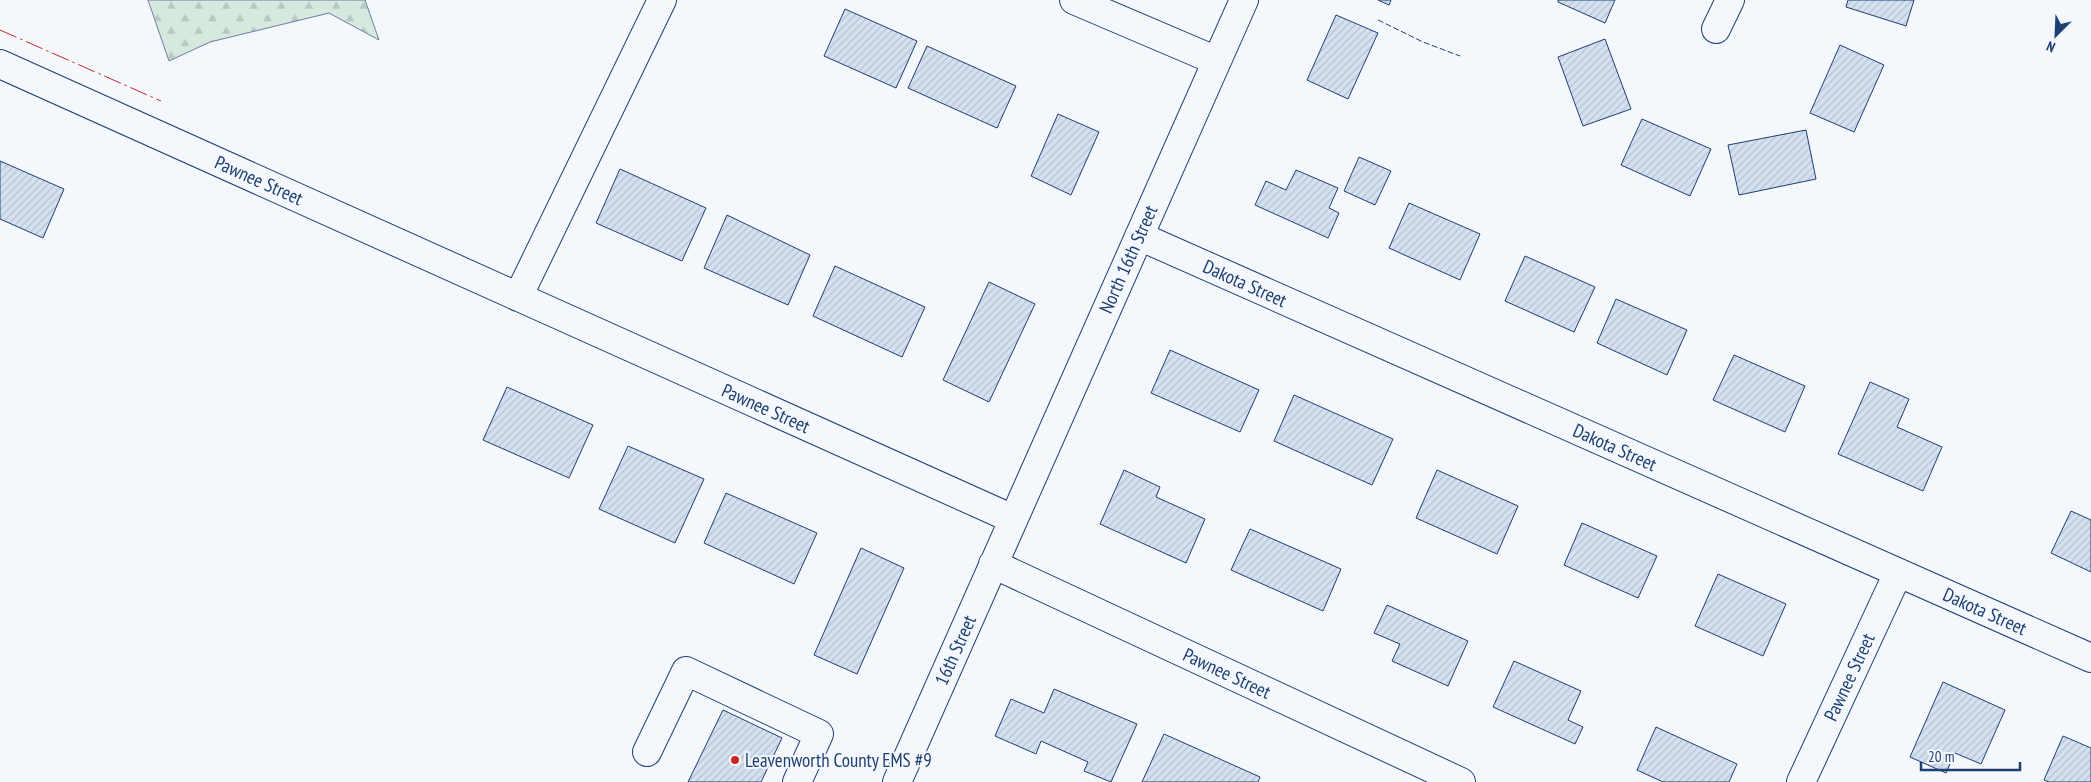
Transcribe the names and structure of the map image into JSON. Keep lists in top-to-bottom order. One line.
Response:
{"streets":{"street":["Pawnee Street","North 16th Street","Dakota Street","16th Street"]},"crossings":[["Pawnee Street","North 16th Street"],["Pawnee Street","Dakota Street"],["Pawnee Street","16th Street"],["North 16th Street","Dakota Street"],["North 16th Street","16th Street"]],"places":["Leavenworth County EMS #9"],"scale_bar":"20 m","north":"bottom left"}
